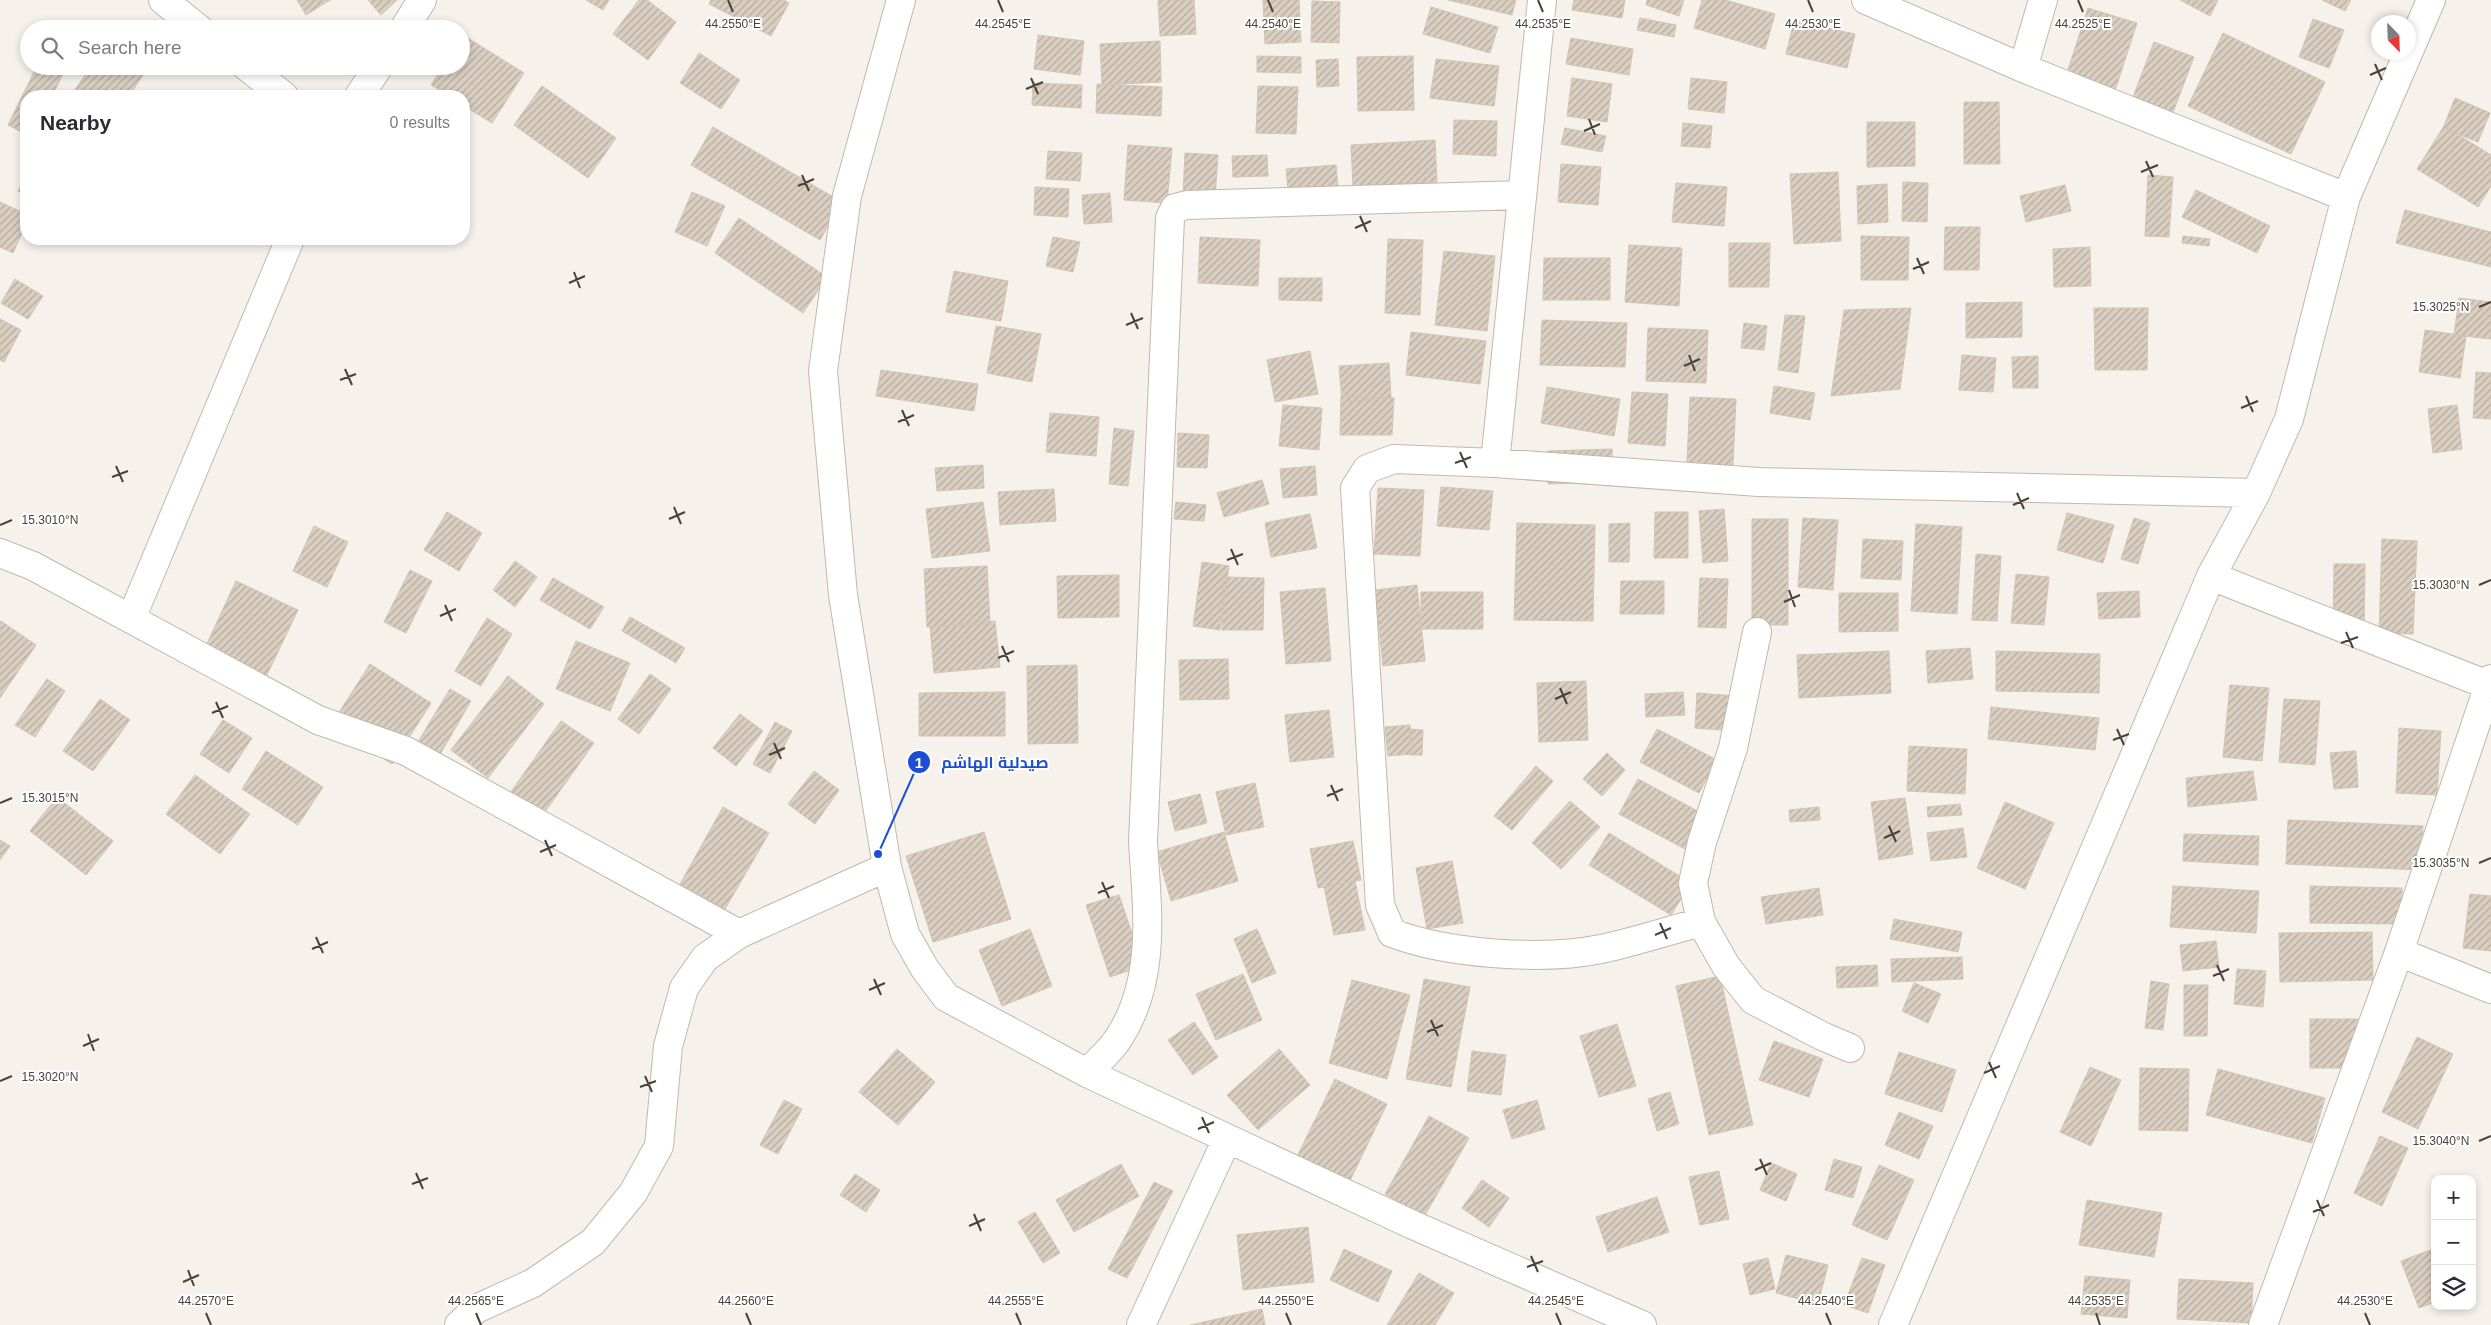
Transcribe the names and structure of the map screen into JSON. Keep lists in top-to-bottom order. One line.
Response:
{"places":["صيدلية الهاشم"],"north":"bottom right","page":{"search":"Search here","heading":["Nearby","0 results"],"map_buttons":["+","−"]},"coordinates":["44.2550°E","44.2545°E","44.2540°E","44.2535°E","44.2530°E","44.2525°E","15.3025°N","15.3010°N","15.3030°N","15.3015°N","15.3035°N","15.3020°N","15.3040°N","44.2570°E","44.2565°E","44.2560°E","44.2555°E"]}
